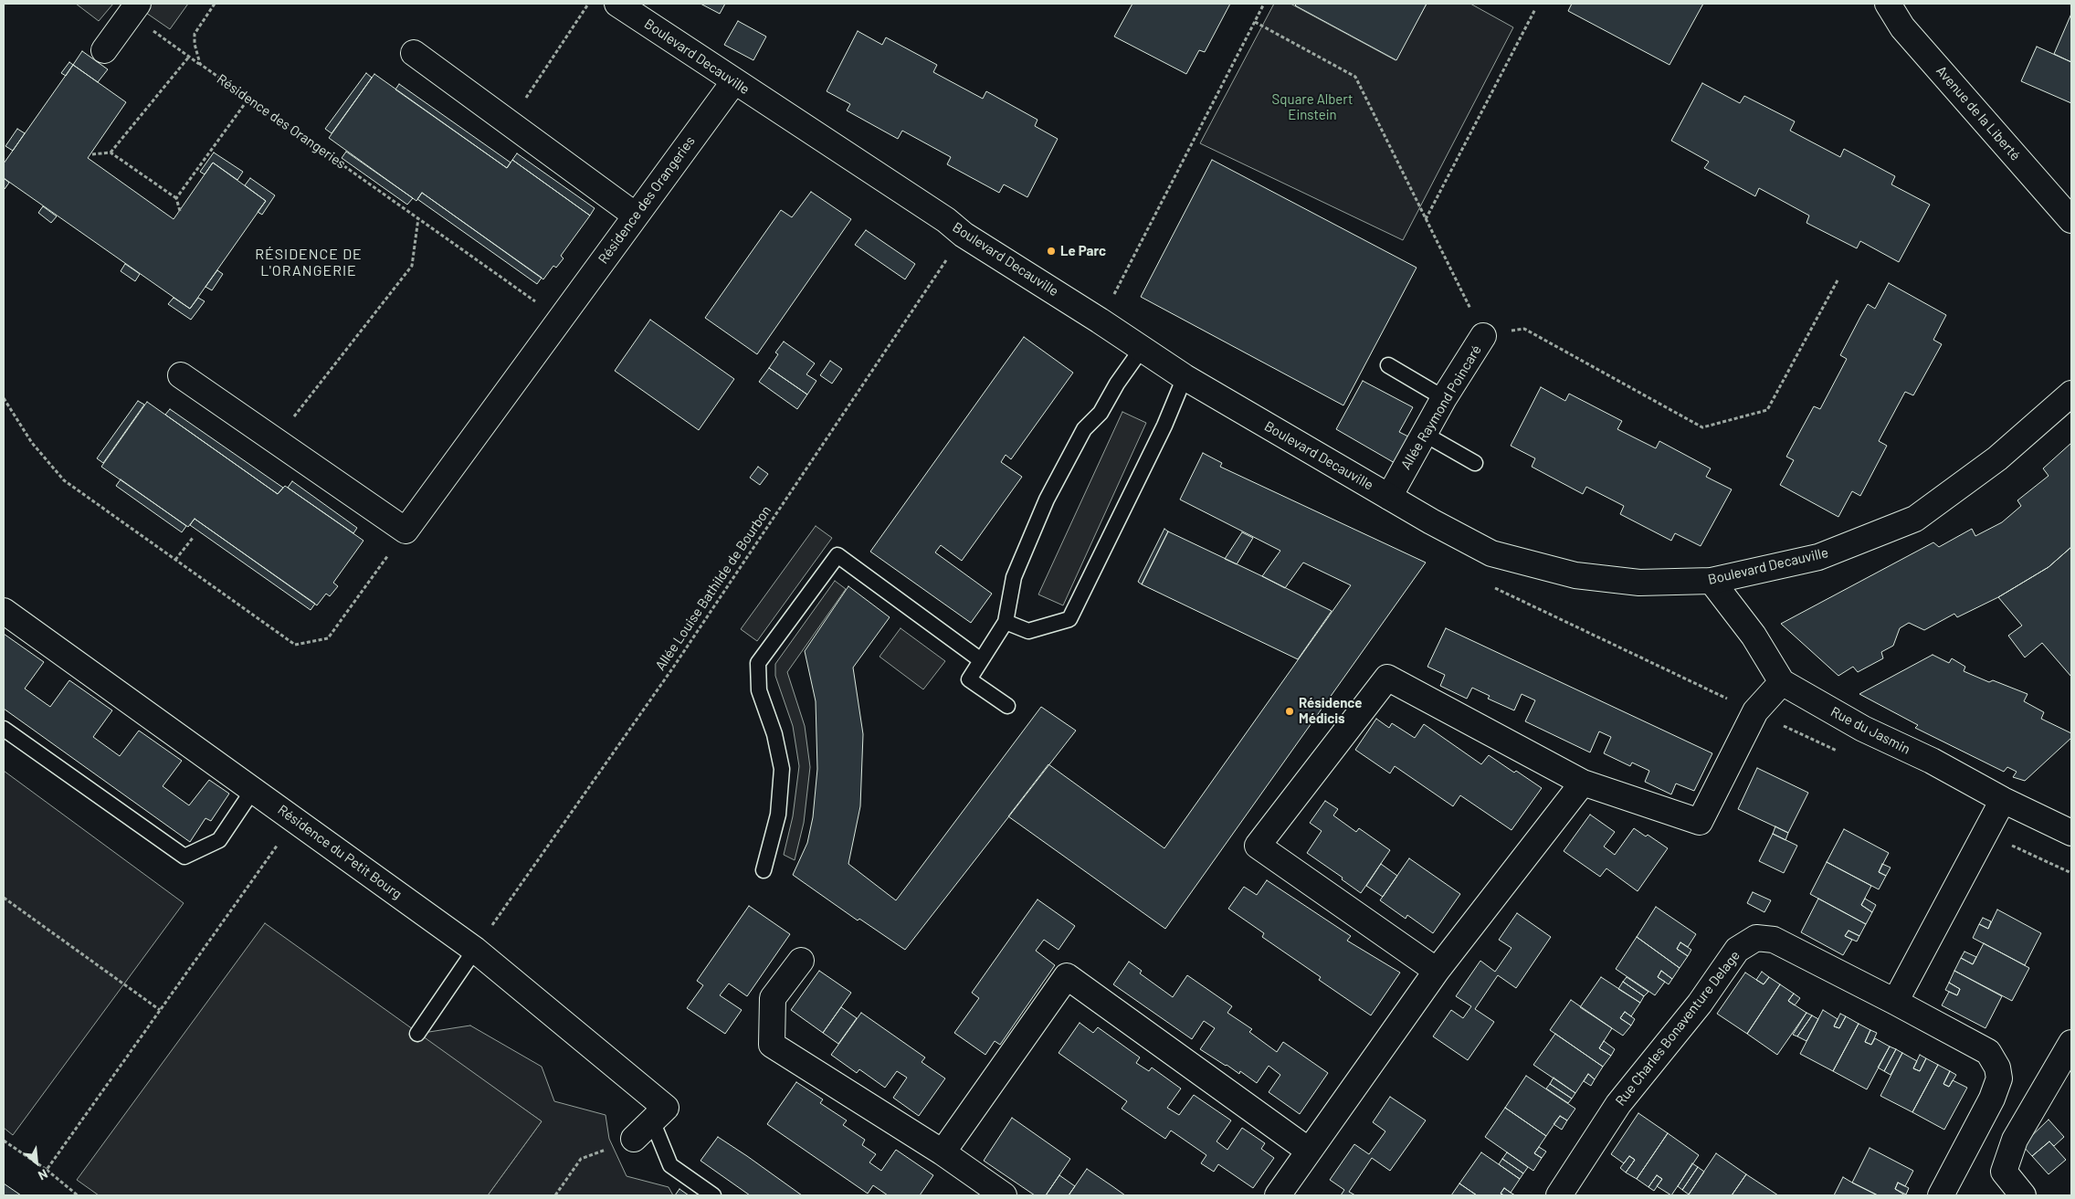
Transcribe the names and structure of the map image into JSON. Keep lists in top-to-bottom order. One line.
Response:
{"streets":{"street":["Boulevard Decauville","Avenue de la Liberté","Résidence des Orangeries","Allée Raymond Poincaré","Rue du Jasmin","Résidence du Petit Bourg","Rue Charles Bonaventure Delage"],"path":["Allée Louise Bathilde de Bourbon"]},"crossings":[["Boulevard Decauville","Résidence des Orangeries"],["Boulevard Decauville","Allée Raymond Poincaré"],["Boulevard Decauville","Allée Louise Bathilde de Bourbon"],["Boulevard Decauville","Rue du Jasmin"],["Allée Louise Bathilde de Bourbon","Résidence du Petit Bourg"]],"districts":["RÉSIDENCE DE L'ORANGERIE"],"parks":["Square Albert Einstein"],"places":["Le Parc","Résidence Médicis"],"north":"bottom right"}
